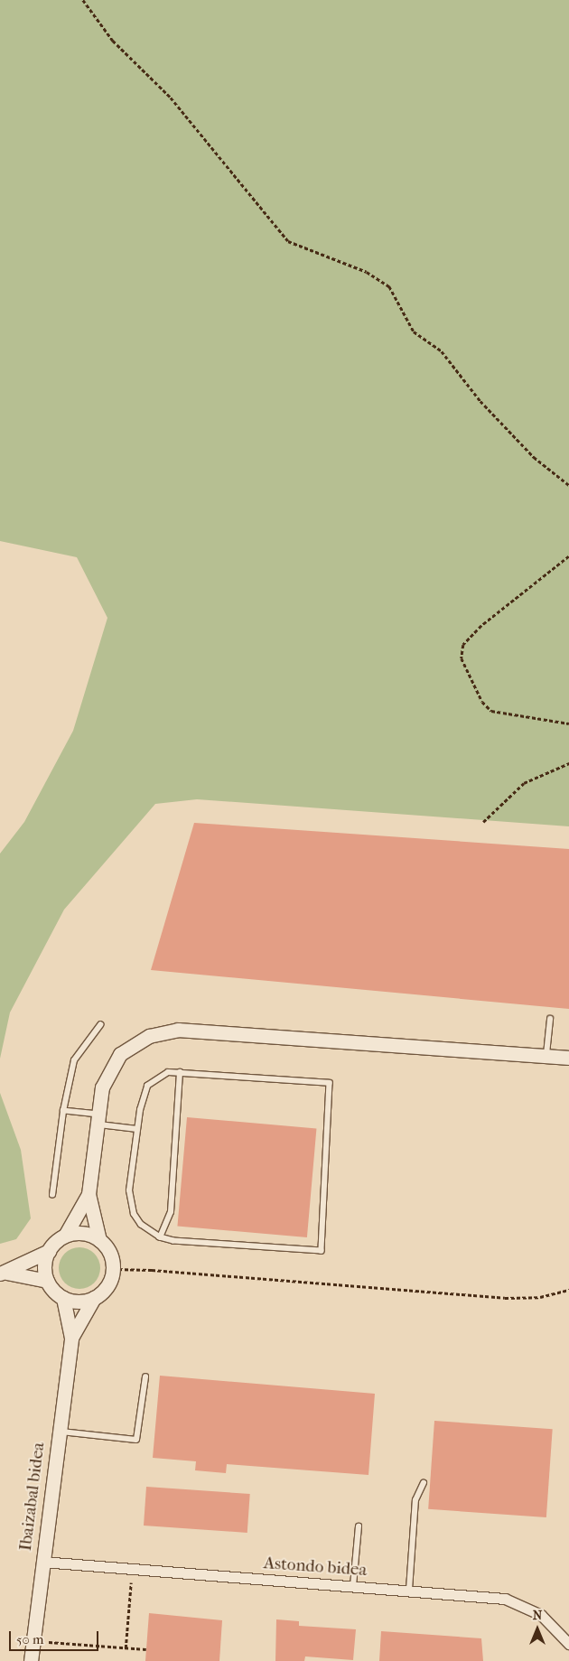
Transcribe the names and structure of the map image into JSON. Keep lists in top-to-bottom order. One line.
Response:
{"streets":{"street":["Ibaizabal bidea","Astondo bidea"]},"crossings":[["Ibaizabal bidea","Astondo bidea"]],"scale_bar":"50 m","north":"top"}
